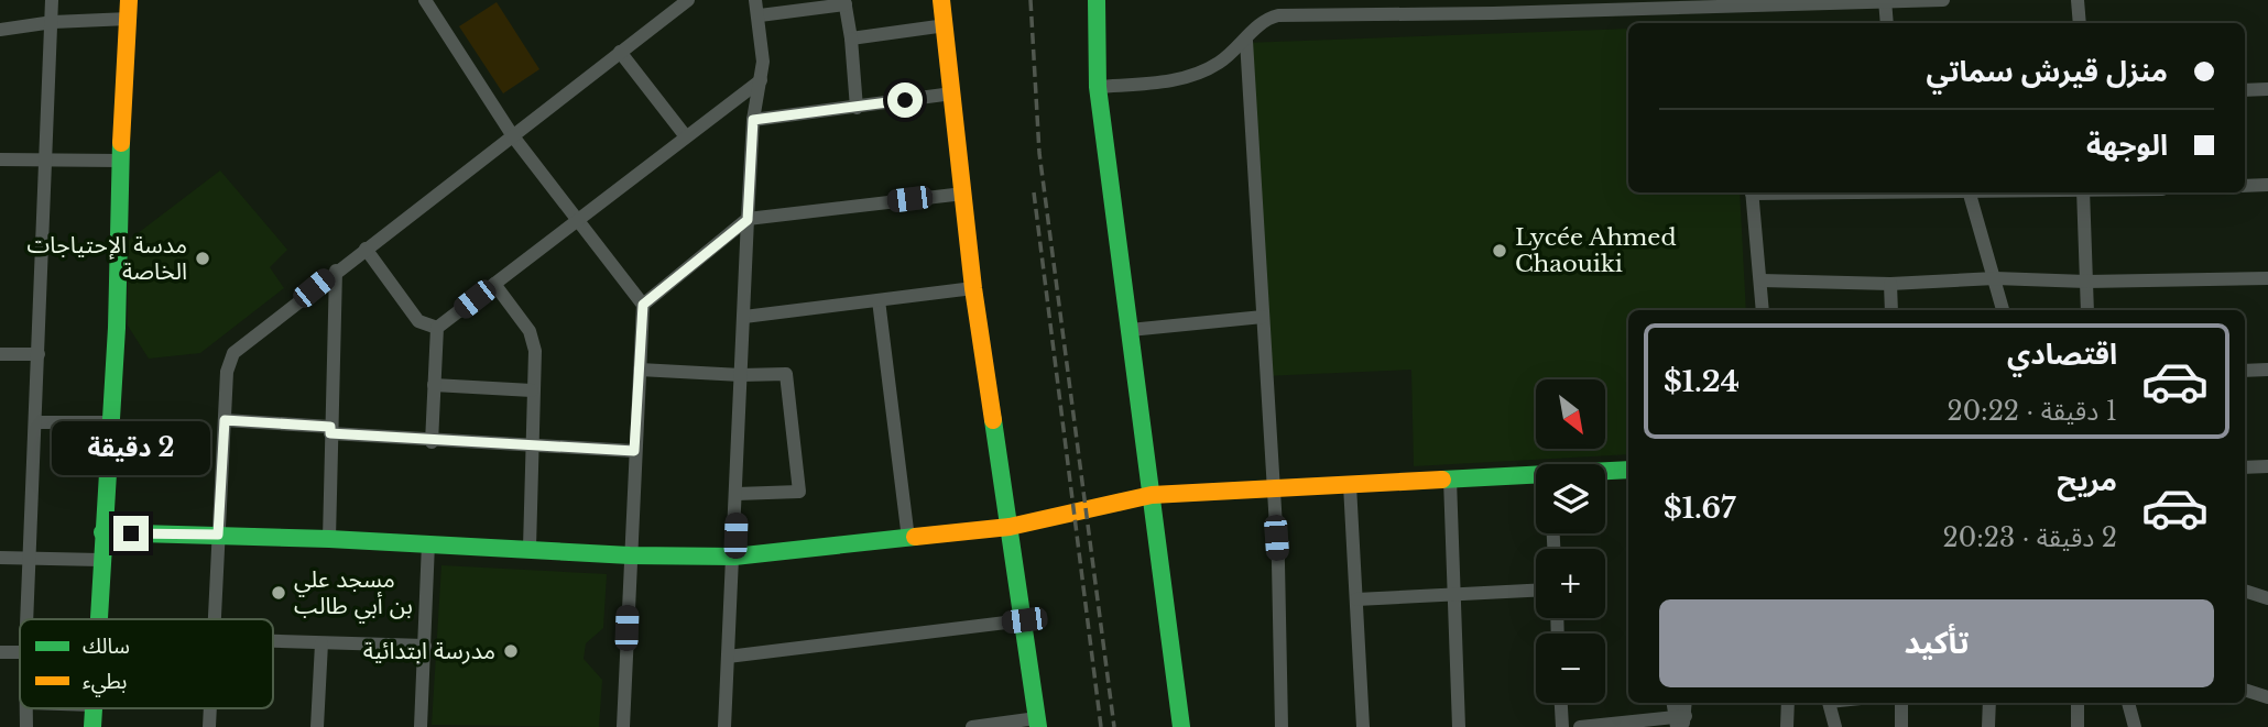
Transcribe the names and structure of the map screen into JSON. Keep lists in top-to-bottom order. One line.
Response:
{"places":["Lycée Ahmed Chaouiki","مدسة الإحتياجات الخاصة","مسجد علي بن أبي طالب","مدرسة ابتدائية"],"legend":["سالك","بطيء"],"north":"bottom right","page":{"banner":["منزل قيرش سماتي","الوجهة"],"list":[{"name":"اقتصادي","note":"1 دقيقة · 20:22","value":"$1.24"},{"name":"مريح","note":"2 دقيقة · 20:23","value":"$1.67"}],"map_buttons":["+","−"],"bubble":"2 دقيقة","buttons":"تأكيد"}}
